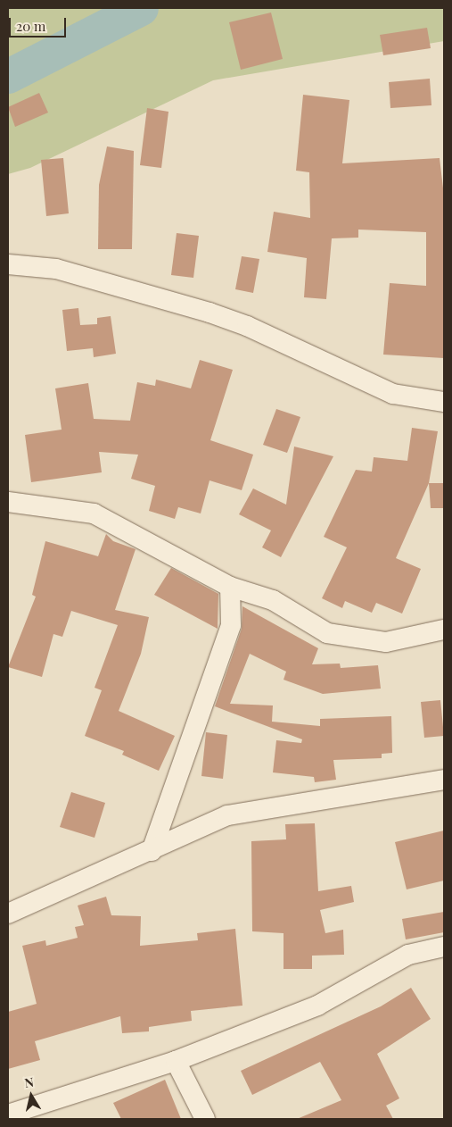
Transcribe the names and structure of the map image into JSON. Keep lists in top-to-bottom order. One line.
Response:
{"scale_bar":"20 m","north":"top"}
